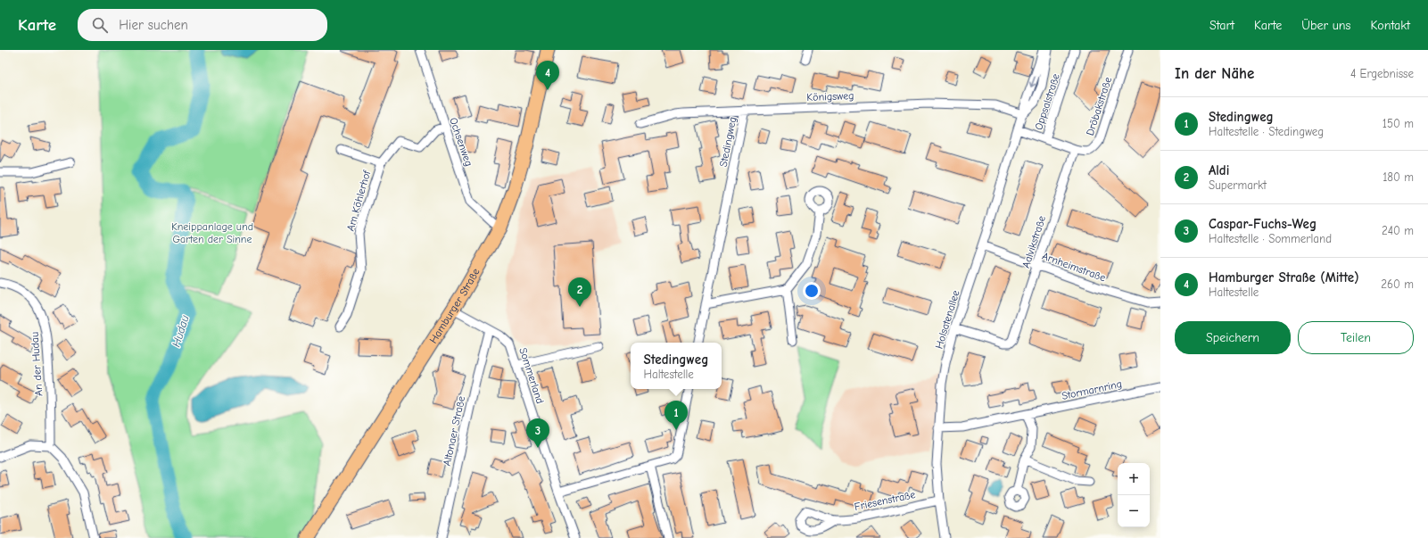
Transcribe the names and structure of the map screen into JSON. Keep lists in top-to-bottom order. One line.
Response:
{"streets":{"main road":["Hamburger Straße"],"street":["Königsweg","Oppsalstraße","Dröbakstraße","Ochsenweg","Stedingweg","Am Köhlerhof","Aalvikstraße","Arnheimstraße","Holsatenallee","An der Hudau","Sommerland","Stormarnring","Altonaer Straße","Friesenstraße"]},"crossings":[["Königsweg","Stedingweg"],["Königsweg","Holsatenallee"],["Dröbakstraße","Aalvikstraße"],["Ochsenweg","Am Köhlerhof"],["Ochsenweg","Hamburger Straße"],["Aalvikstraße","Arnheimstraße"],["Aalvikstraße","Holsatenallee"],["Arnheimstraße","Holsatenallee"],["Hamburger Straße","Sommerland"],["Holsatenallee","Stormarnring"],["Holsatenallee","Friesenstraße"],["Sommerland","Altonaer Straße"]],"water":["Hudau"],"parks":["Kneippanlage und Garten der Sinne"],"page":{"header":"Karte","search":"Hier suchen","nav":["Start","Karte","Über uns","Kontakt"],"heading":["In der Nähe","4 Ergebnisse"],"pins":["4","2","1","3"],"list":[{"mark":"1","name":"Stedingweg","note":"Haltestelle · Stedingweg","value":"150 m"},{"mark":"2","name":"Aldi","note":"Supermarkt","value":"180 m"},{"mark":"3","name":"Caspar-Fuchs-Weg","note":"Haltestelle · Sommerland","value":"240 m"},{"mark":"4","name":"Hamburger Straße (Mitte)","note":"Haltestelle","value":"260 m"}],"buttons":["Speichern","Teilen"],"popup":["Stedingweg","Haltestelle"],"map_buttons":["+","−"]}}
